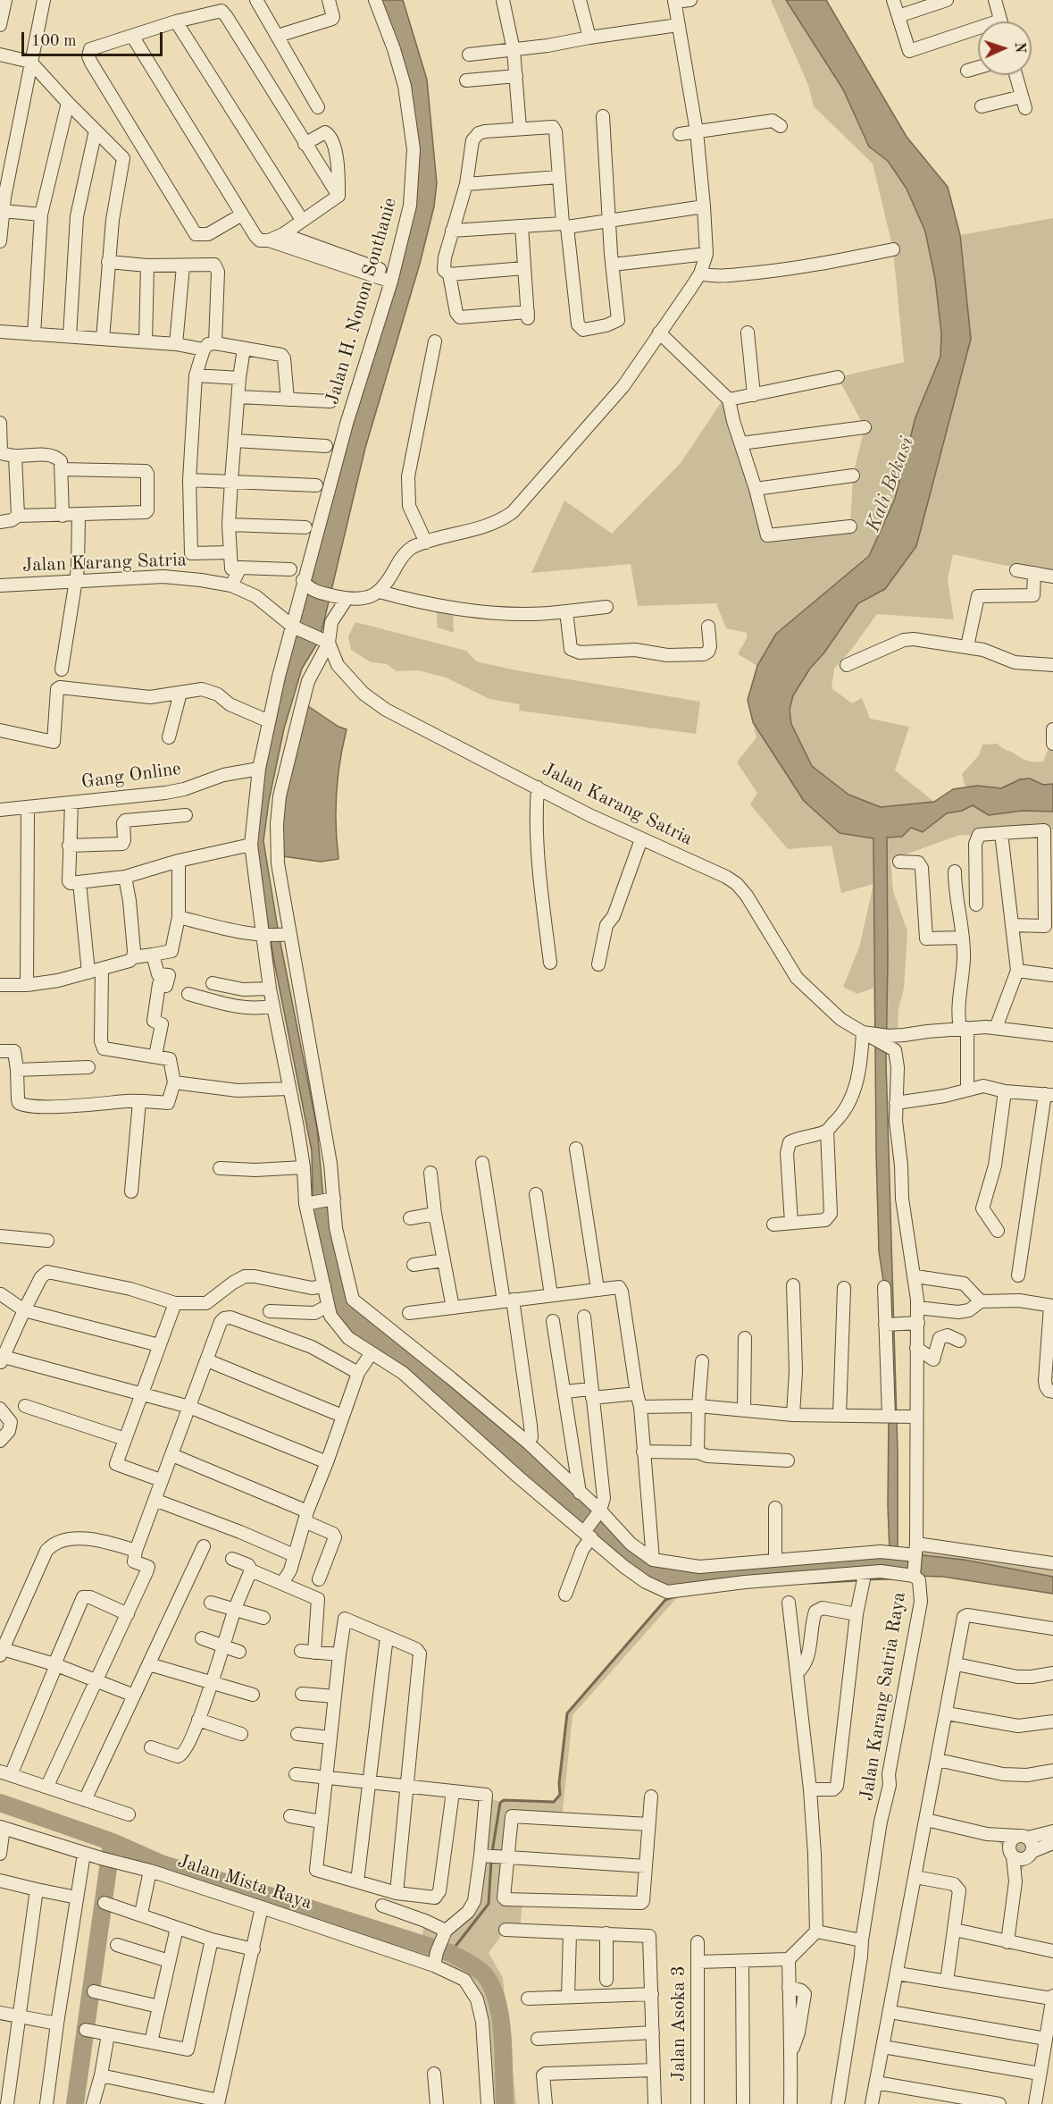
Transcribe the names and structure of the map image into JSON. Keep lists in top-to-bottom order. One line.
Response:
{"streets":{"street":["Jalan H. Nonon Sonthanie","Jalan Karang Satria","Gang Online","Jalan Karang Satria Raya","Jalan Mista Raya","Jalan Asoka 3"]},"crossings":[["Jalan H. Nonon Sonthanie","Jalan Karang Satria"],["Jalan H. Nonon Sonthanie","Gang Online"],["Jalan H. Nonon Sonthanie","Jalan Karang Satria Raya"]],"water":["Kali Bekasi"],"scale_bar":"100 m","north":"right"}
